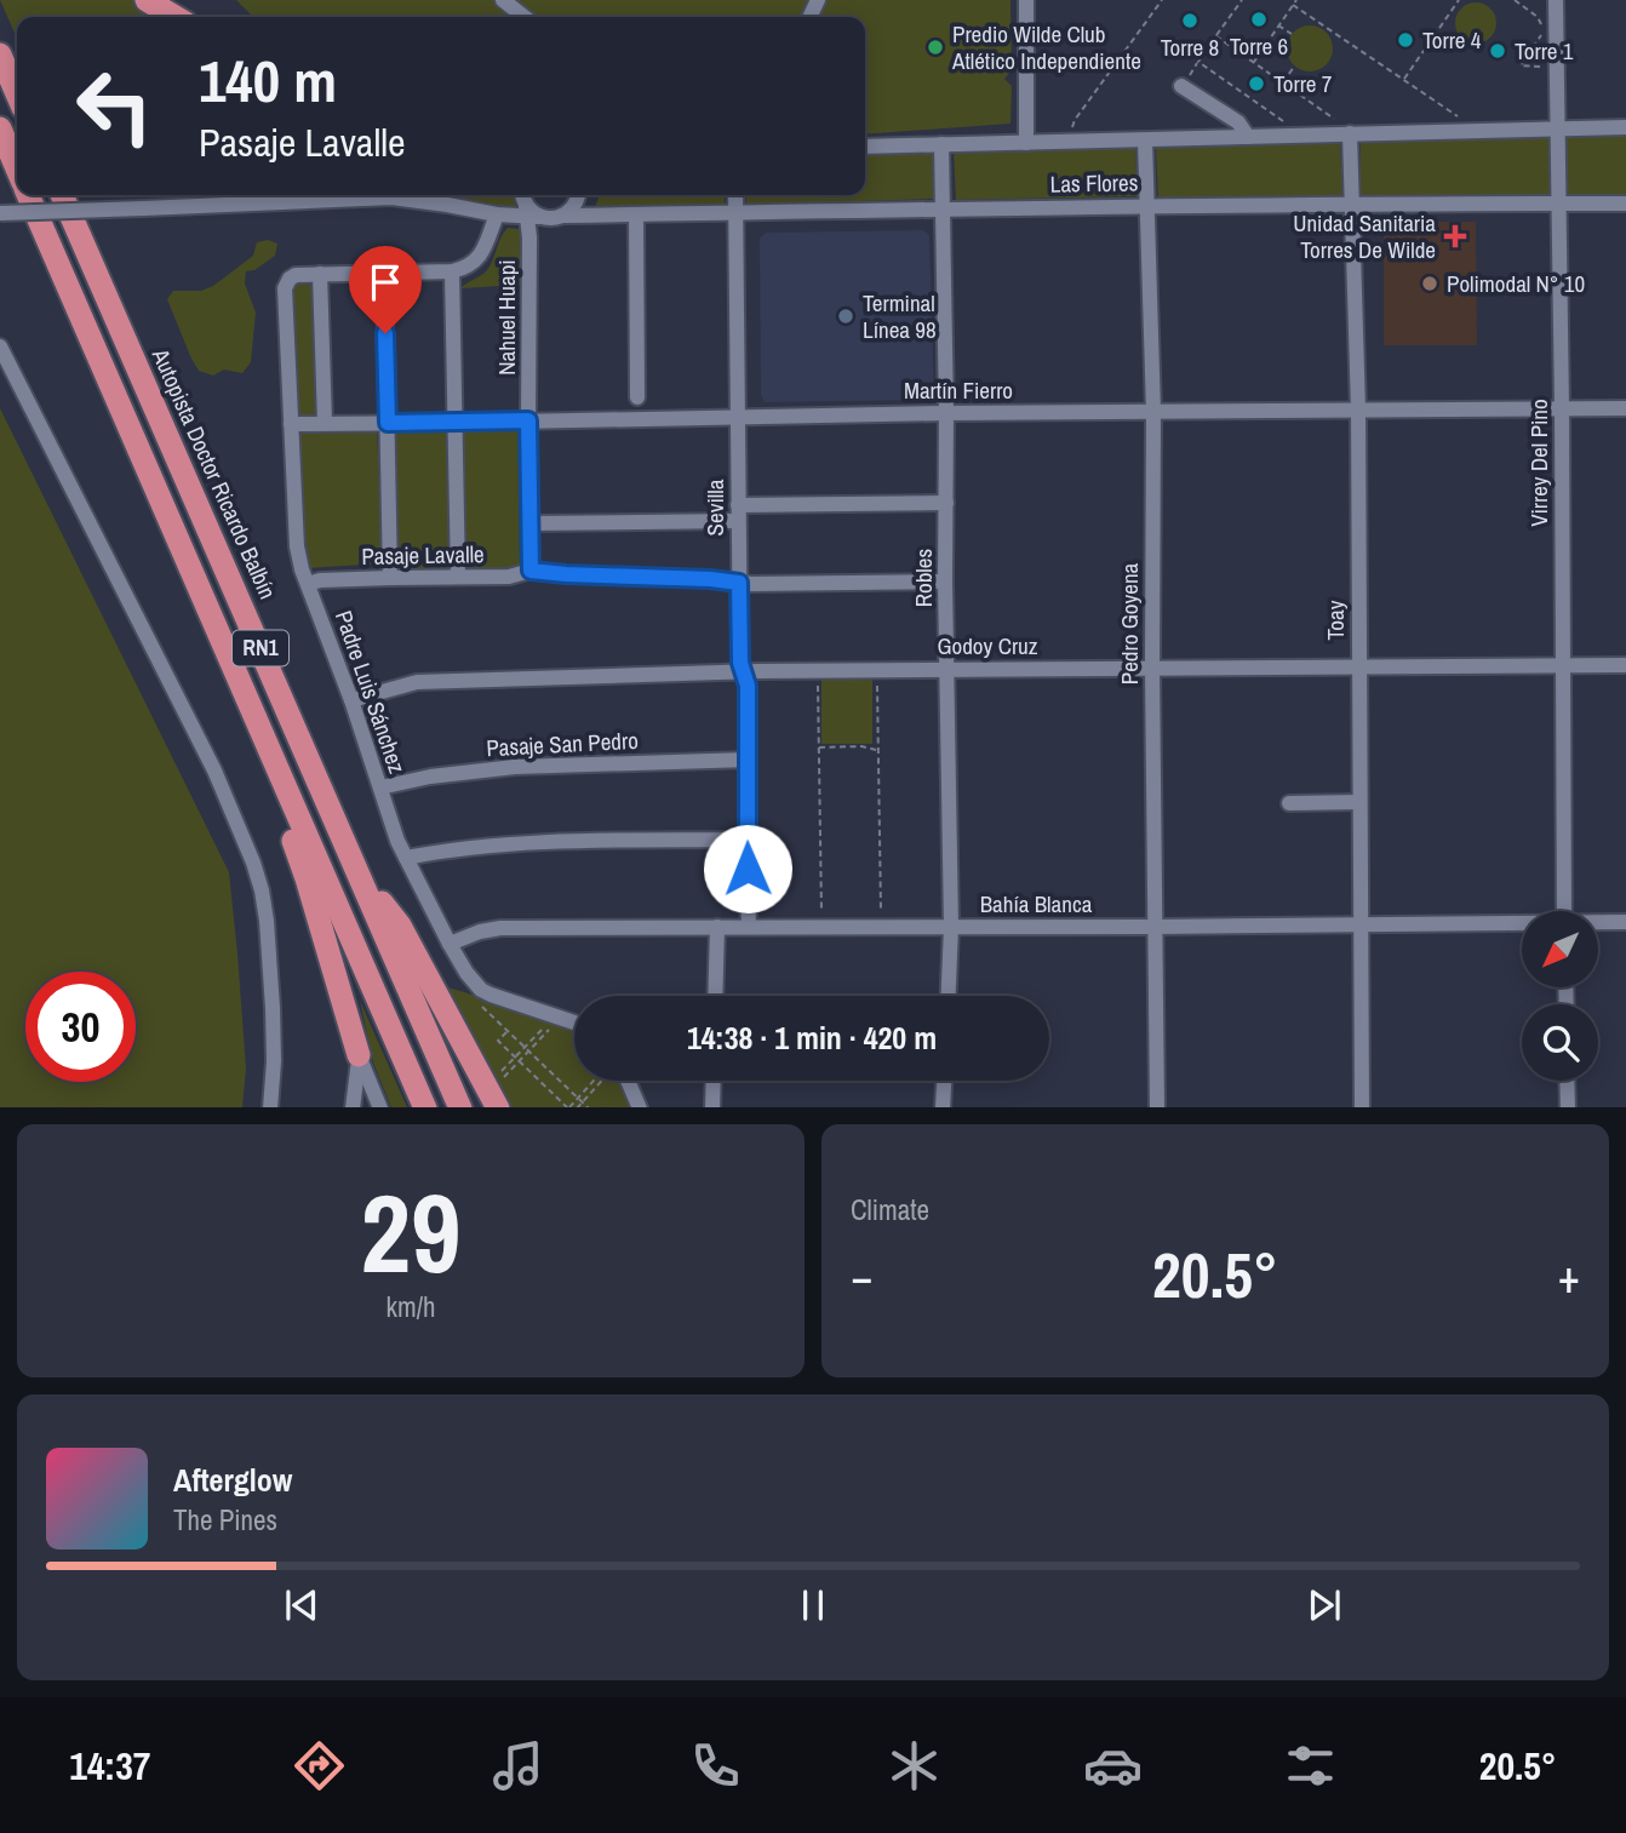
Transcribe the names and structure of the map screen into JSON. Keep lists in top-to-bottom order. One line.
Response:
{"streets":{"highway":["Autopista Doctor Ricardo Balbín","RN1"],"street":["Las Flores","Nahuel Huapi","Martín Fierro","Virrey Del Pino","Sevilla","Pasaje Lavalle","Robles","Toay","Pedro Goyena","Godoy Cruz","Padre Luis Sánchez","Pasaje San Pedro","Bahía Blanca"]},"crossings":[["Las Flores","Nahuel Huapi"],["Las Flores","Virrey Del Pino"],["Las Flores","Sevilla"],["Las Flores","Robles"],["Las Flores","Toay"],["Las Flores","Pedro Goyena"],["Nahuel Huapi","Martín Fierro"],["Nahuel Huapi","Pasaje Lavalle"],["Martín Fierro","Virrey Del Pino"],["Martín Fierro","Sevilla"],["Martín Fierro","Robles"],["Martín Fierro","Toay"],["Martín Fierro","Pedro Goyena"],["Martín Fierro","Padre Luis Sánchez"],["Virrey Del Pino","Godoy Cruz"],["Sevilla","Pasaje Lavalle"],["Sevilla","Godoy Cruz"],["Sevilla","Pasaje San Pedro"],["Sevilla","Bahía Blanca"],["Pasaje Lavalle","Robles"],["Pasaje Lavalle","Padre Luis Sánchez"],["Robles","Godoy Cruz"],["Robles","Bahía Blanca"],["Toay","Godoy Cruz"],["Toay","Bahía Blanca"],["Pedro Goyena","Godoy Cruz"],["Pedro Goyena","Bahía Blanca"],["Godoy Cruz","Padre Luis Sánchez"],["Padre Luis Sánchez","Pasaje San Pedro"],["Padre Luis Sánchez","Bahía Blanca"]],"places":{"other":["Torre 6","Torre 8","Torre 4","Predio Wilde Club Atlético Independiente","Torre 1","Torre 7","Polimodal N° 10","Terminal Línea 98"],"health":["Unidad Sanitaria Torres De Wilde"]},"north":"bottom left","page":{"turn":["140 m","Pasaje Lavalle"],"limit":"30","trip":"14:38 · 1 min · 420 m","tile":[["29","km/h"],"Climate"],"heat":["−","20.5°","+"],"song":["Afterglow","The Pines"],"tabs":["14:37","20.5°"]}}
